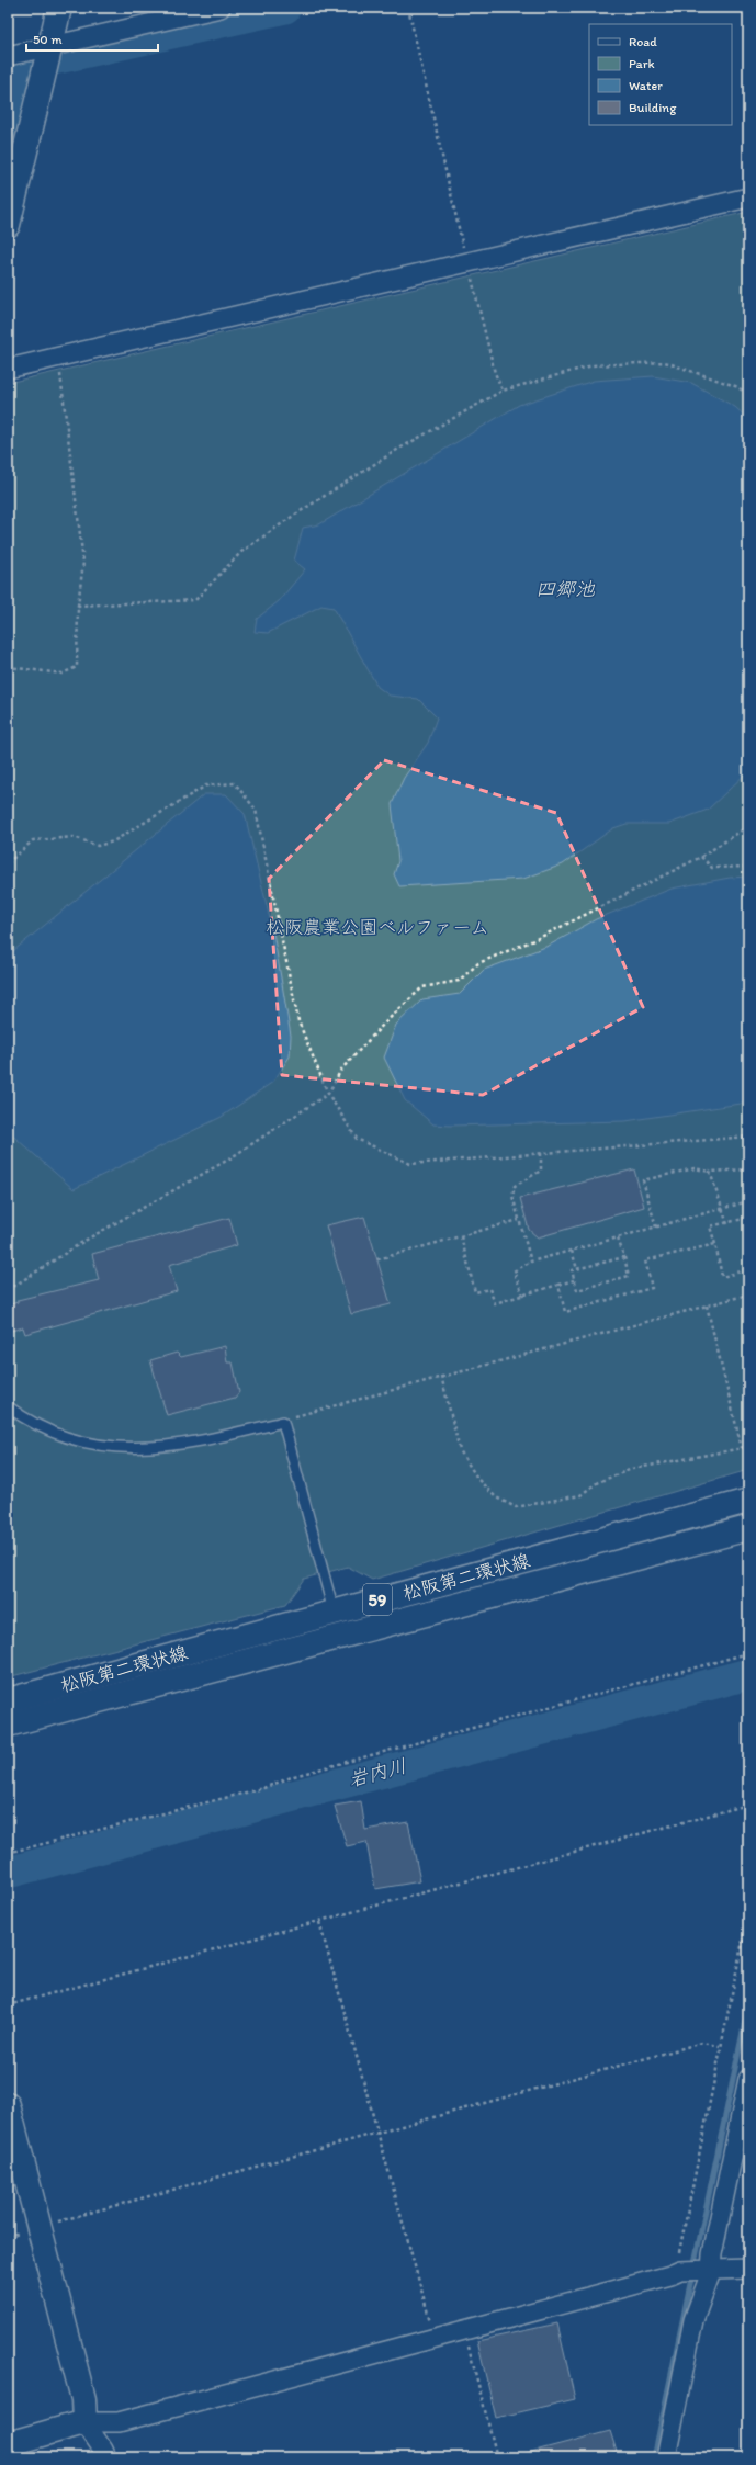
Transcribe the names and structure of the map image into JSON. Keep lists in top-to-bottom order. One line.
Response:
{"streets":{"main road":["松阪第二環状線","59"]},"water":["四郷池","岩内川"],"parks":["松阪農業公園ベルファーム"],"legend":["Road","Park","Water","Building"],"scale_bar":"50 m"}
